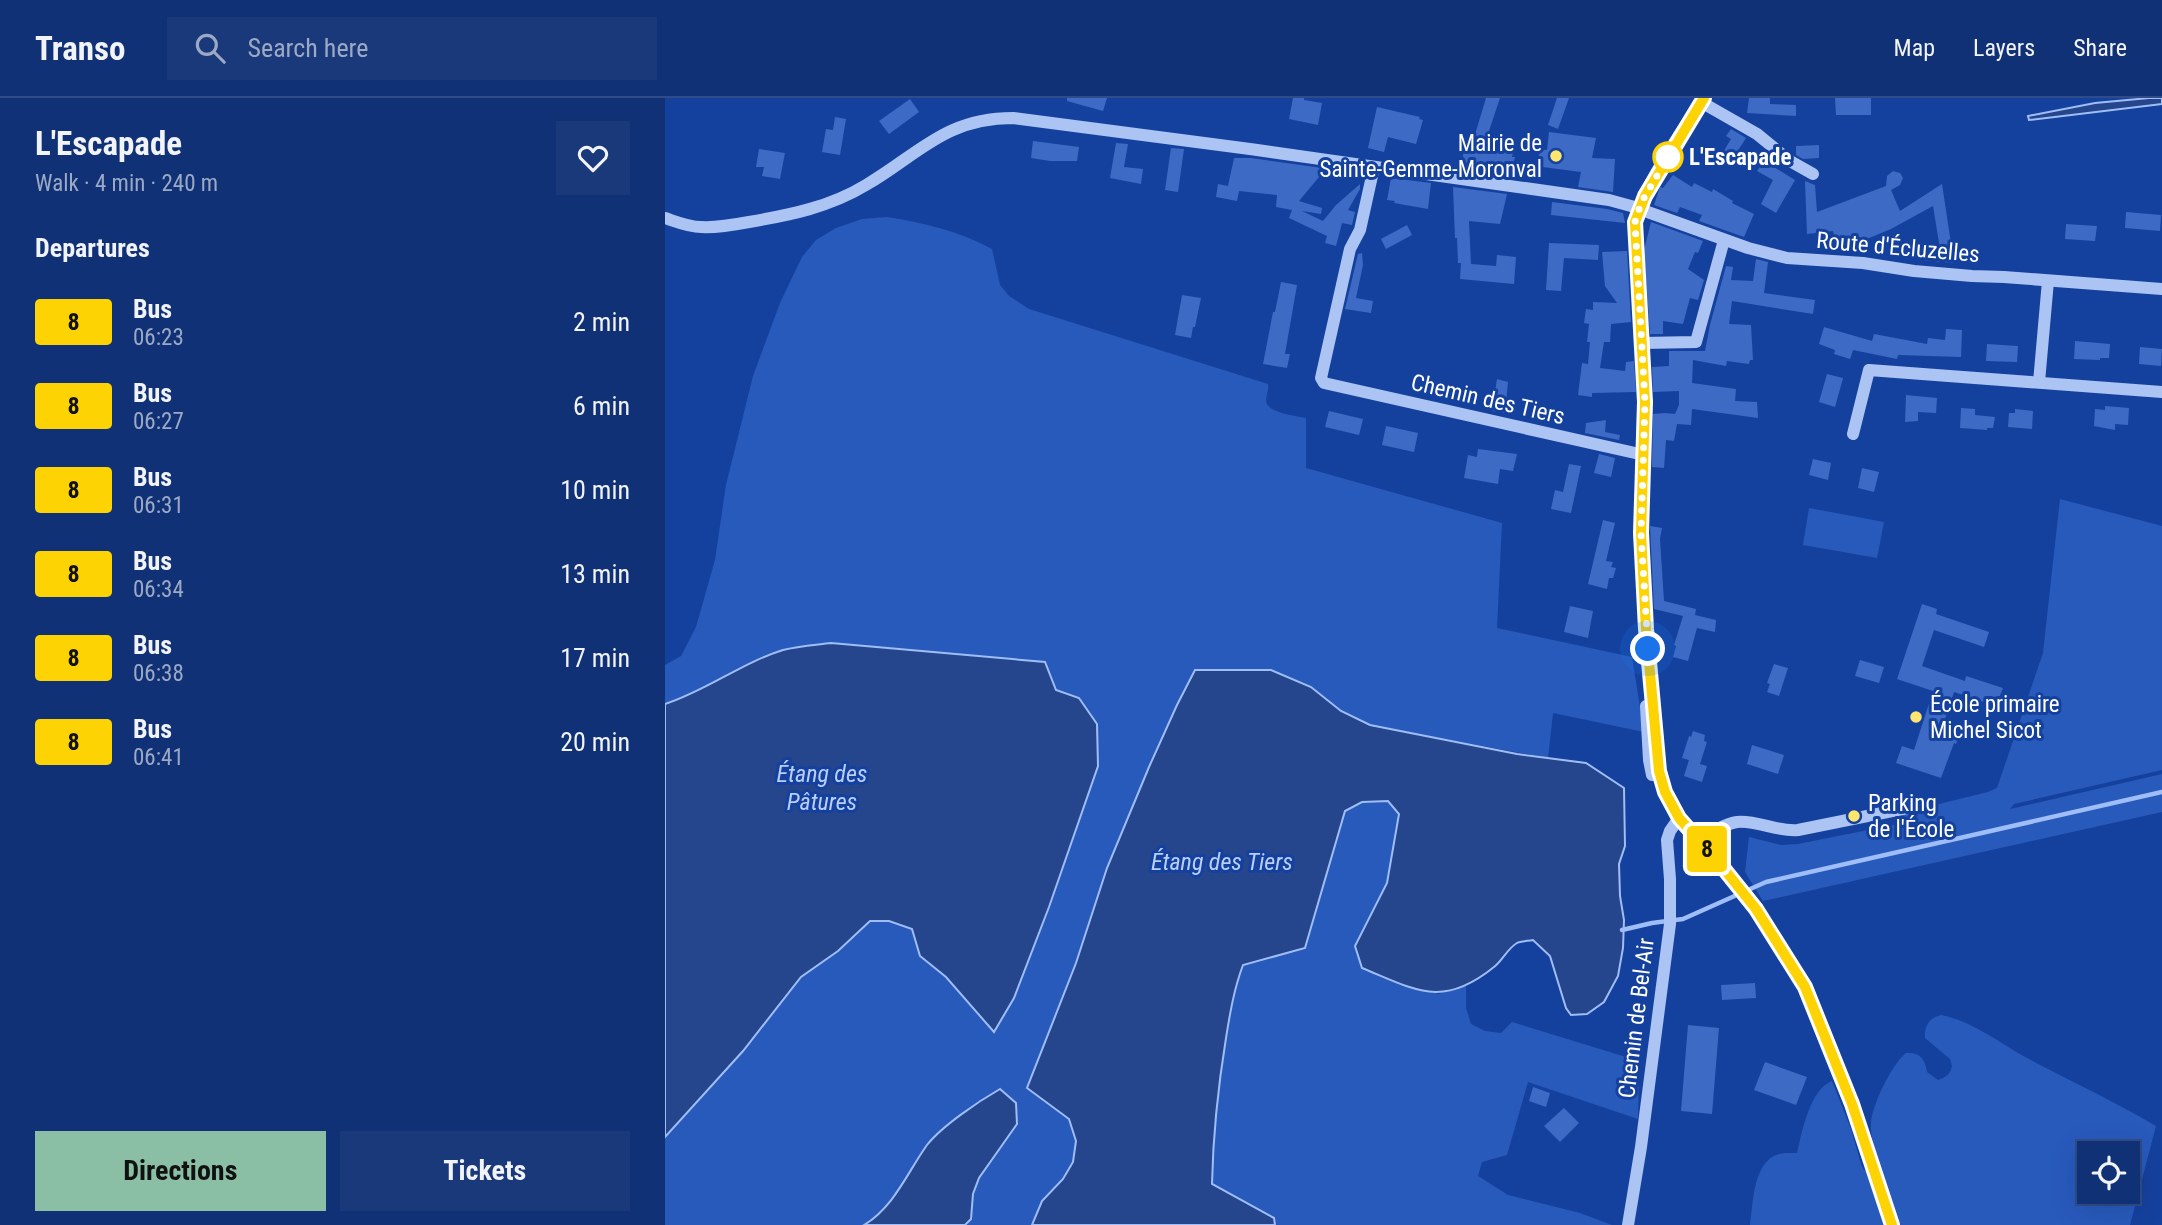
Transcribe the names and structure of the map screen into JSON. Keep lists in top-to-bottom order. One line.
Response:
{"streets":{"street":["Route d'Écluzelles","Chemin des Tiers","Chemin de Bel-Air"]},"crossings":[["Route d'Écluzelles","Chemin des Tiers"]],"water":["Étang des Pâtures","Étang des Tiers"],"places":["Mairie de Sainte-Gemme-Moronval","L'Escapade","École primaire Michel Sicot","Parking de l'École"],"lines":["bus line 8"],"page":{"header":"Transo","search":"Search here","nav":["Map","Layers","Share"],"heading":[["L'Escapade","Walk · 4 min · 240 m"],"Departures"],"on_map":"8","list":[{"mark":"8","name":"Bus","note":"06:23","value":"2 min"},{"mark":"8","name":"Bus","note":"06:27","value":"6 min"},{"mark":"8","name":"Bus","note":"06:31","value":"10 min"},{"mark":"8","name":"Bus","note":"06:34","value":"13 min"},{"mark":"8","name":"Bus","note":"06:38","value":"17 min"},{"mark":"8","name":"Bus","note":"06:41","value":"20 min"}],"buttons":["Directions","Tickets"]}}
